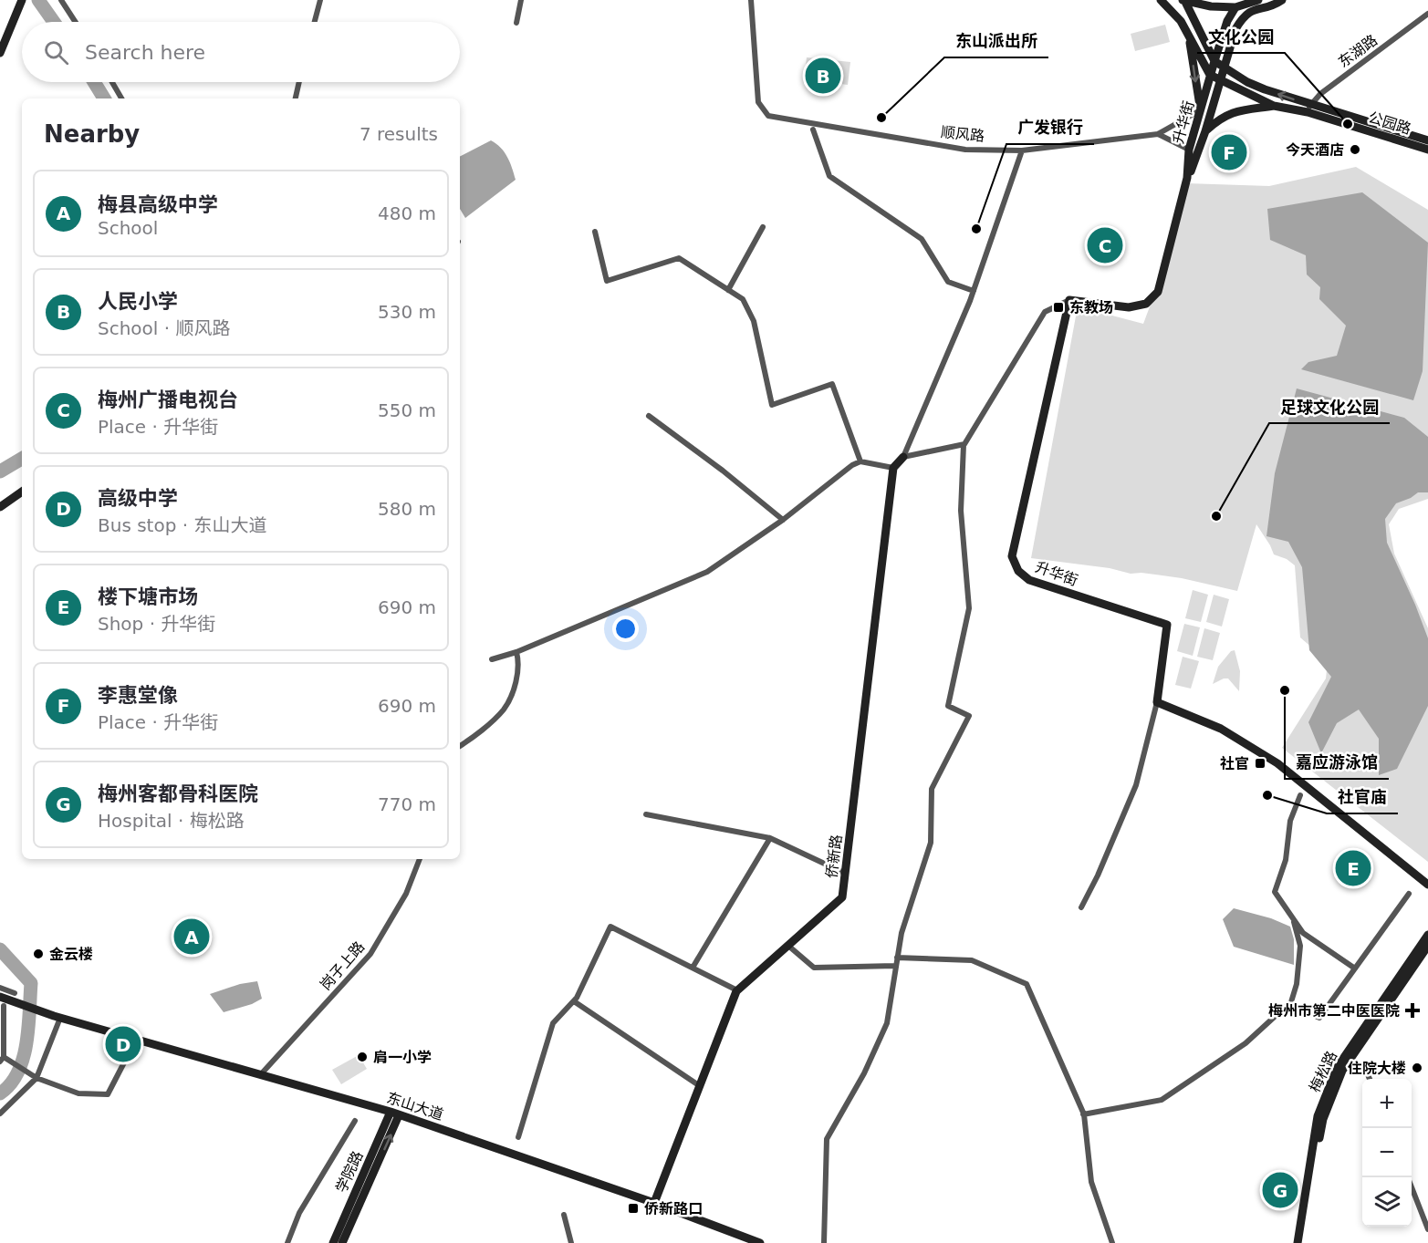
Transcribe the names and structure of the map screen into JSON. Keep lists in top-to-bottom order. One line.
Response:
{"streets":{"street":["东湖路","升华街","公园路","顺风路","侨新路","岗子上路","梅松路","东山大道","学院路"]},"crossings":[["东湖路","公园路"],["升华街","公园路"],["升华街","顺风路"],["侨新路","东山大道"],["岗子上路","东山大道"],["东山大道","学院路"]],"places":{"other":["东山派出所","文化公园","今天酒店","广发银行","足球文化公园","嘉应游泳馆","社官庙","金云楼","肩一小学","住院大楼"],"transit":["东教场","社官","侨新路口"],"health":["梅州市第二中医医院"]},"page":{"search":"Search here","pins":["B","F","C","E","A","D","G"],"heading":["Nearby","7 results"],"list":[{"mark":"A","name":"梅县高级中学","note":"School","value":"480 m"},{"mark":"B","name":"人民小学","note":"School · 顺风路","value":"530 m"},{"mark":"C","name":"梅州广播电视台","note":"Place · 升华街","value":"550 m"},{"mark":"D","name":"高级中学","note":"Bus stop · 东山大道","value":"580 m"},{"mark":"E","name":"楼下塘市场","note":"Shop · 升华街","value":"690 m"},{"mark":"F","name":"李惠堂像","note":"Place · 升华街","value":"690 m"},{"mark":"G","name":"梅州客都骨科医院","note":"Hospital · 梅松路","value":"770 m"}],"map_buttons":["+","−"]}}
